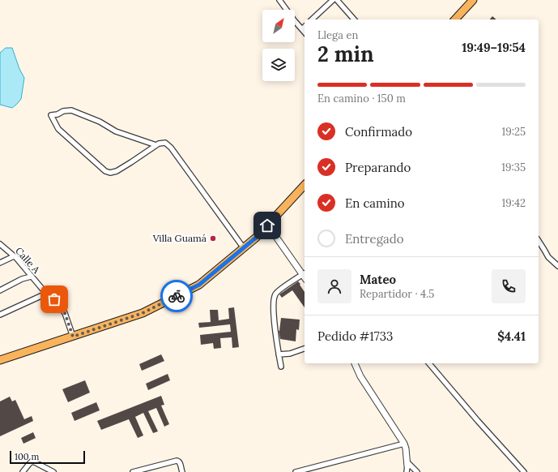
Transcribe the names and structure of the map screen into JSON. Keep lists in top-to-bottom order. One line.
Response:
{"streets":{"street":["Calle A"]},"places":["Villa Guamá"],"scale_bar":"100 m","north":"top right","page":{"heading":["2 min","Llega en","19:49–19:54"],"panel":["Mateo","Repartidor · 4.5","Pedido #1733","$4.41"],"bar":"En camino · 150 m","list":[["Confirmado","19:25"],["Preparando","19:35"],["En camino","19:42"],"Entregado"],"scale":"100 m"}}
